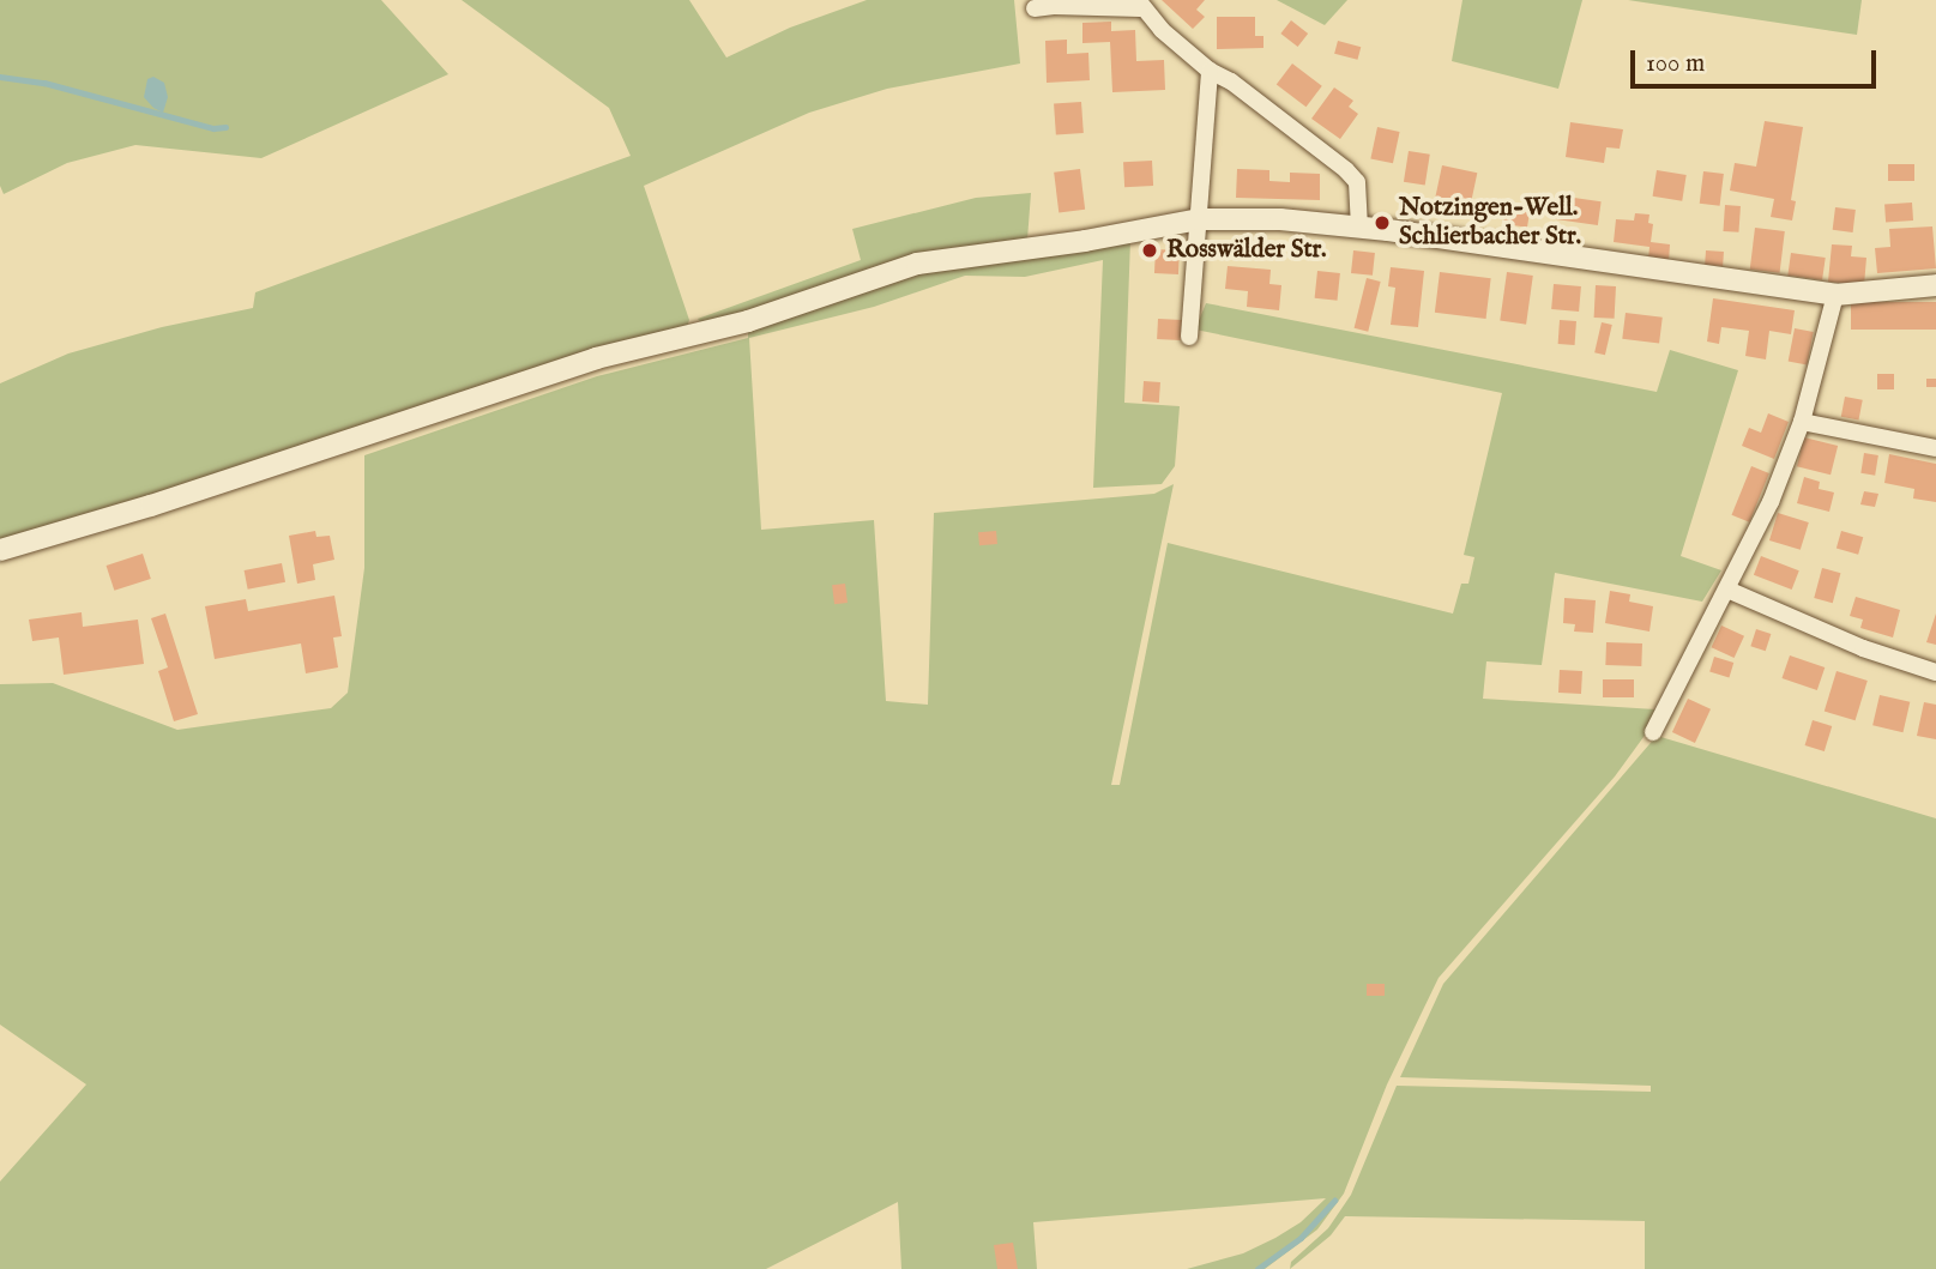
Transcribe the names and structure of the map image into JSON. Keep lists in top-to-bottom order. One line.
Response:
{"places":["Notzingen-Well. Schlierbacher Str.","Rosswälder Str."],"scale_bar":"100 m"}
